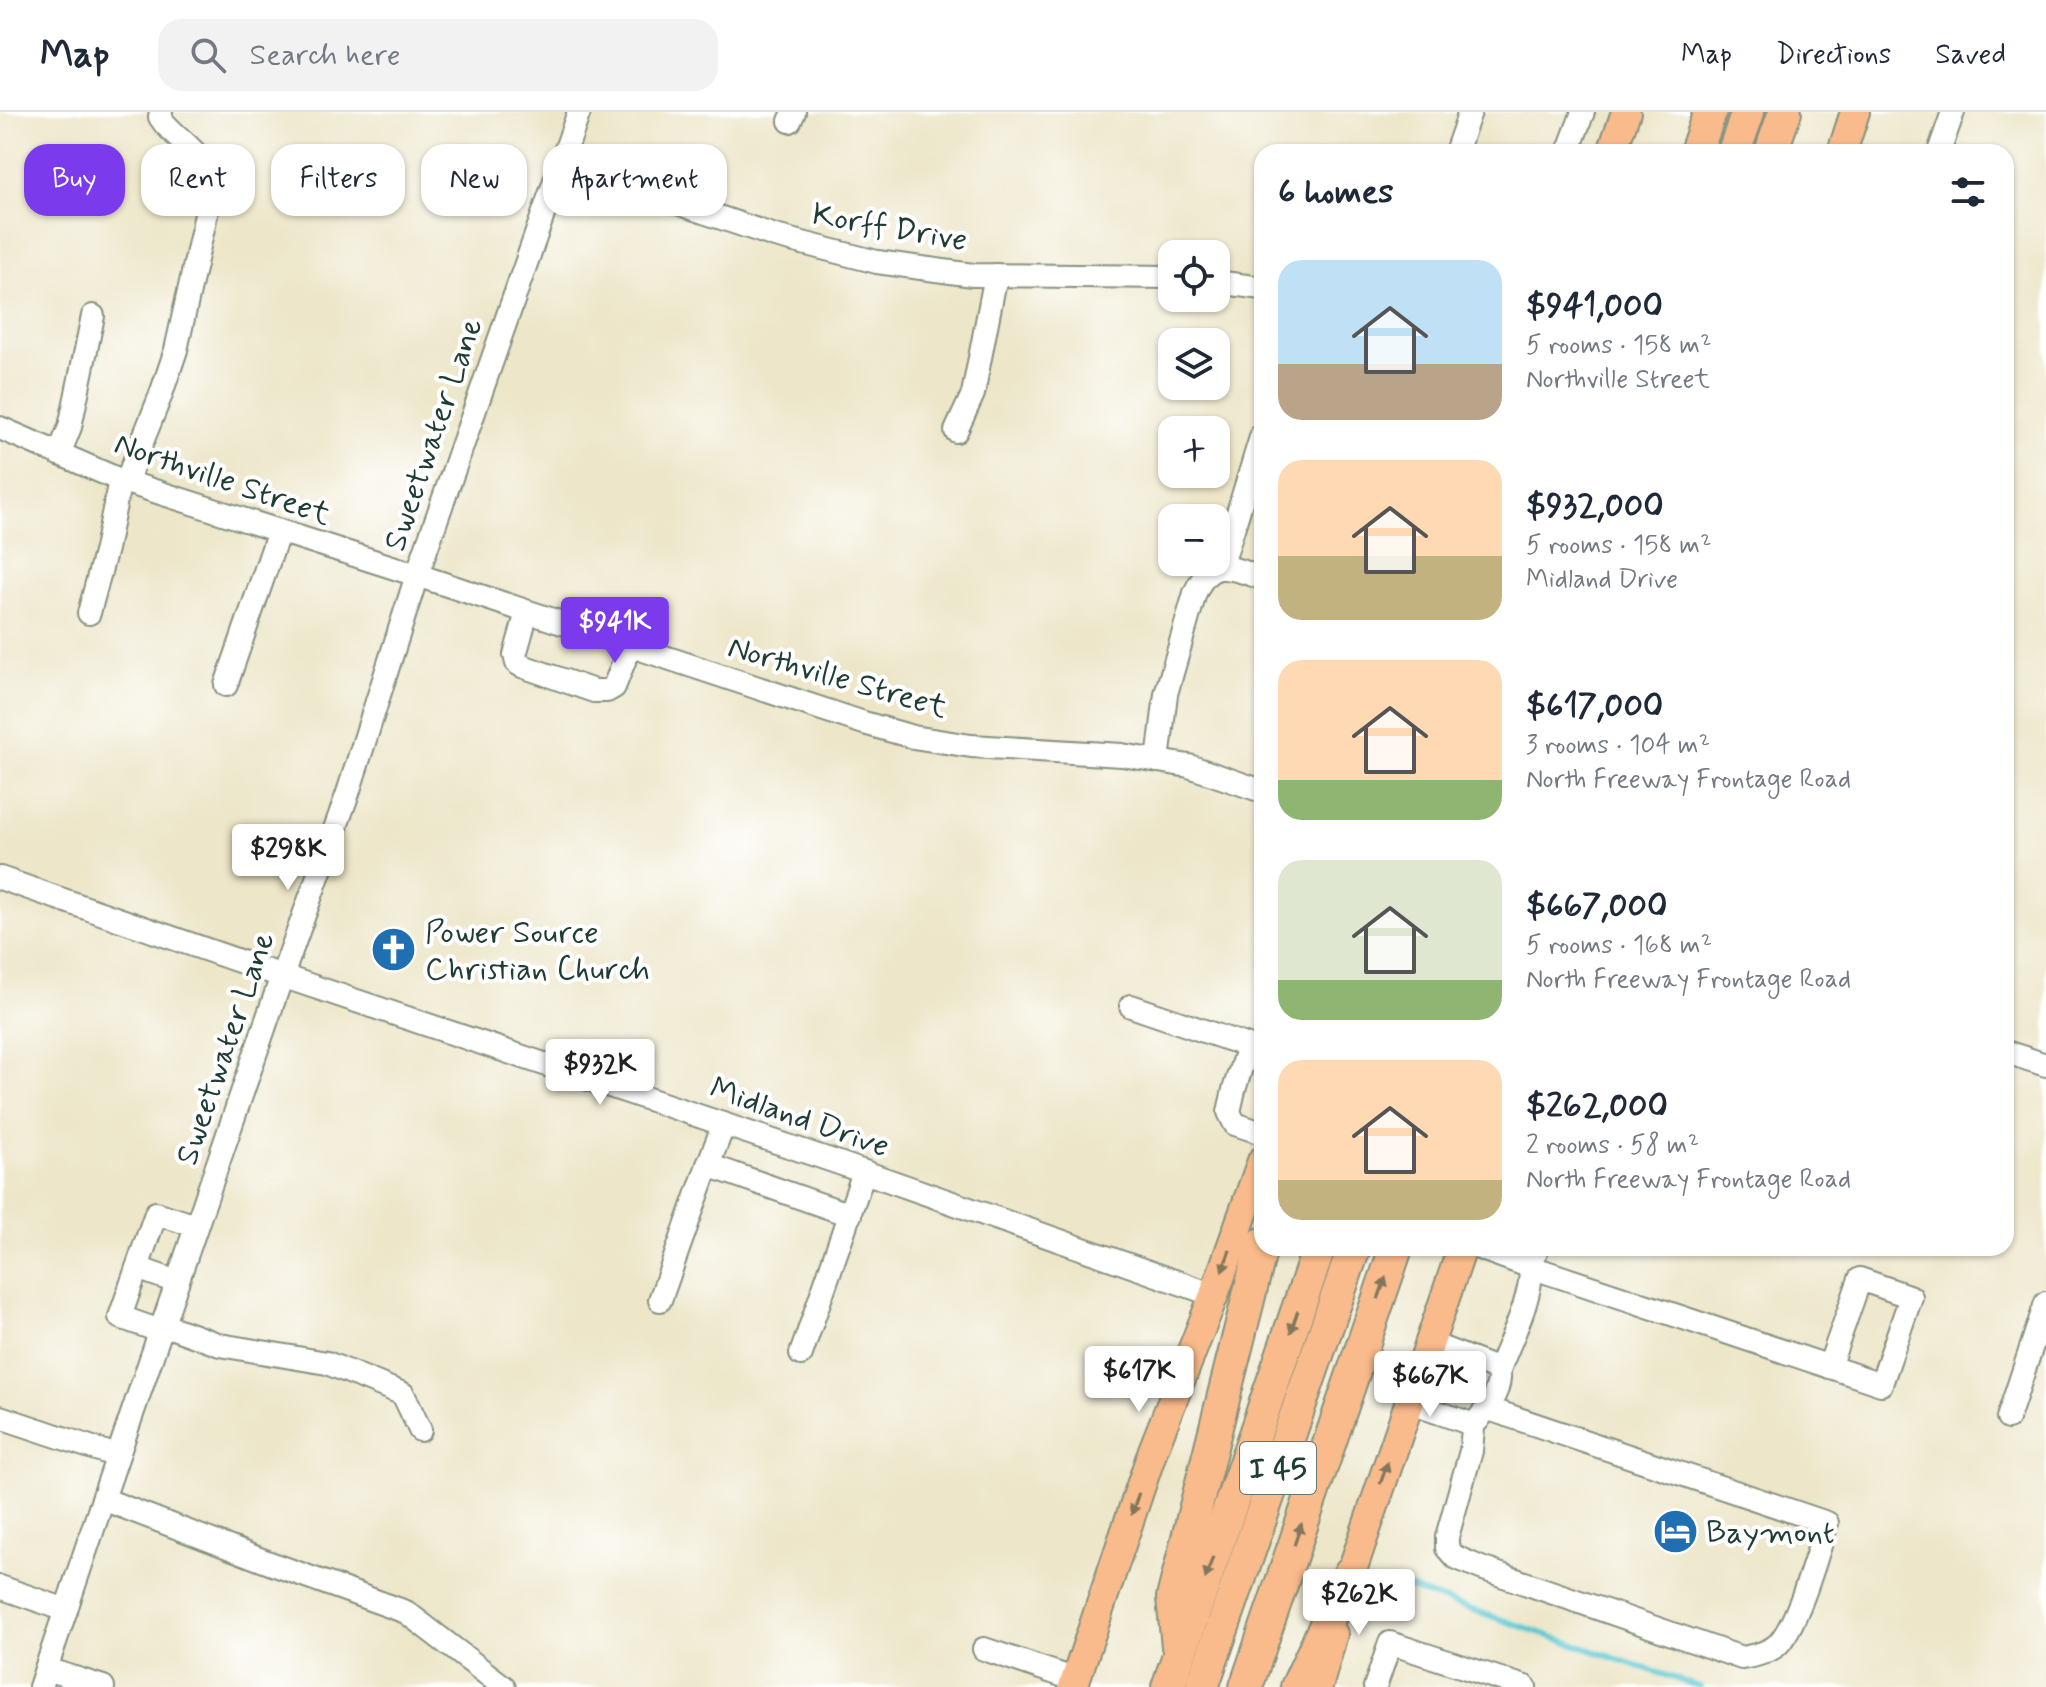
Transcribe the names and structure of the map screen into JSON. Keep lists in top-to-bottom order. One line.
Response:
{"streets":{"highway":["I 45"],"street":["Korff Drive","Sweetwater Lane","Northville Street","Midland Drive"]},"crossings":[["Sweetwater Lane","Northville Street"],["Sweetwater Lane","Midland Drive"]],"places":{"church":["Power Source Christian Church"],"hotel":["Baymont"]},"page":{"header":"Map","search":"Search here","nav":["Map","Directions","Saved"],"chip":["Buy","Rent","Filters","New","Apartment"],"heading":"6 homes","map_buttons":["+","−"],"list":[{"name":"$941,000","note":"5 rooms · 158 m² · Northville Street"},{"name":"$932,000","note":"5 rooms · 158 m² · Midland Drive"},{"name":"$617,000","note":"3 rooms · 104 m² · North Freeway Frontage Road"},{"name":"$667,000","note":"5 rooms · 168 m² · North Freeway Frontage Road"},{"name":"$262,000","note":"2 rooms · 58 m² · North Freeway Frontage Road"}],"price":["$941K","$298K","$932K","$617K","$667K","$262K"]}}
